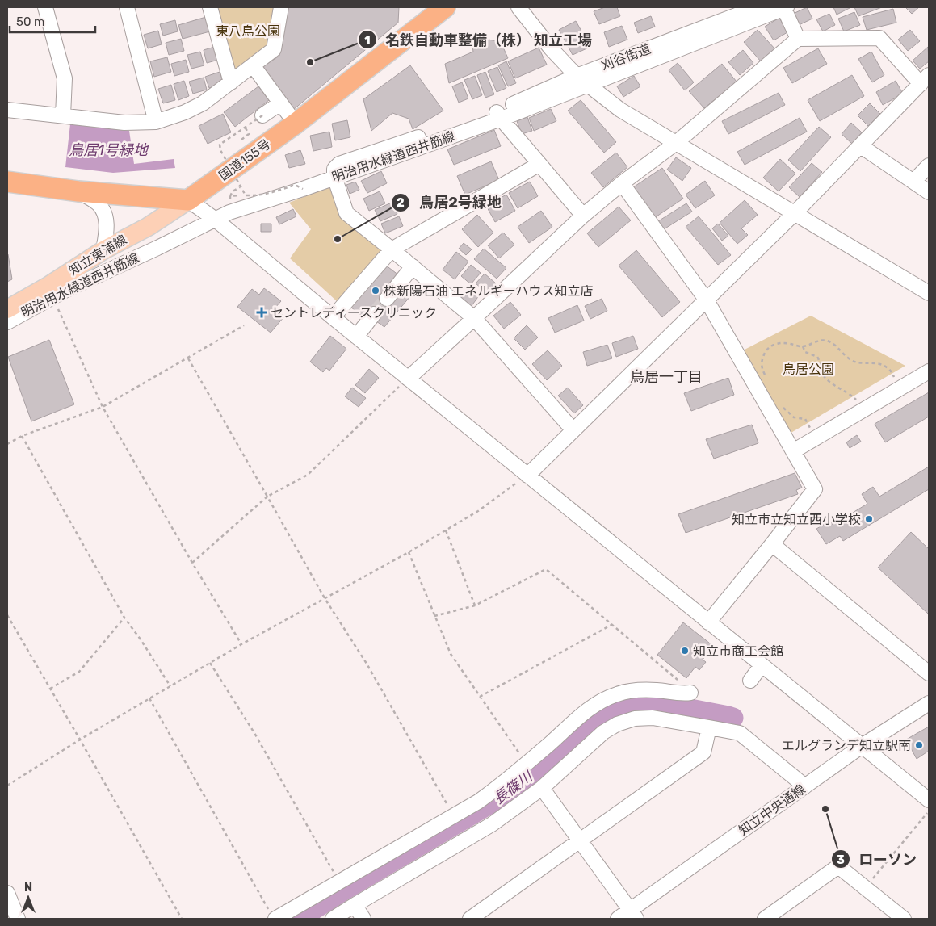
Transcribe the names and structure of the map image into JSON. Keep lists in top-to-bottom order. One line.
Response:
{"streets":{"highway":["国道155号"],"main road":["知立東浦線"],"street":["刈谷街道","明治用水緑道西井筋線","知立中央通線"]},"crossings":[["刈谷街道","明治用水緑道西井筋線"],["国道155号","知立東浦線"]],"districts":["鳥居一丁目"],"water":["鳥居1号緑地","長篠川"],"parks":["東八鳥公園","鳥居公園"],"places":{"other":["名鉄自動車整備（株） 知立工場","鳥居2号緑地","株新陽石油 エネルギーハウス知立店","知立市立知立西小学校","知立市商工会館","エルグランデ知立駅南","ローソン"],"health":["セントレディースクリニック"]},"scale_bar":"50 m","north":"top"}
